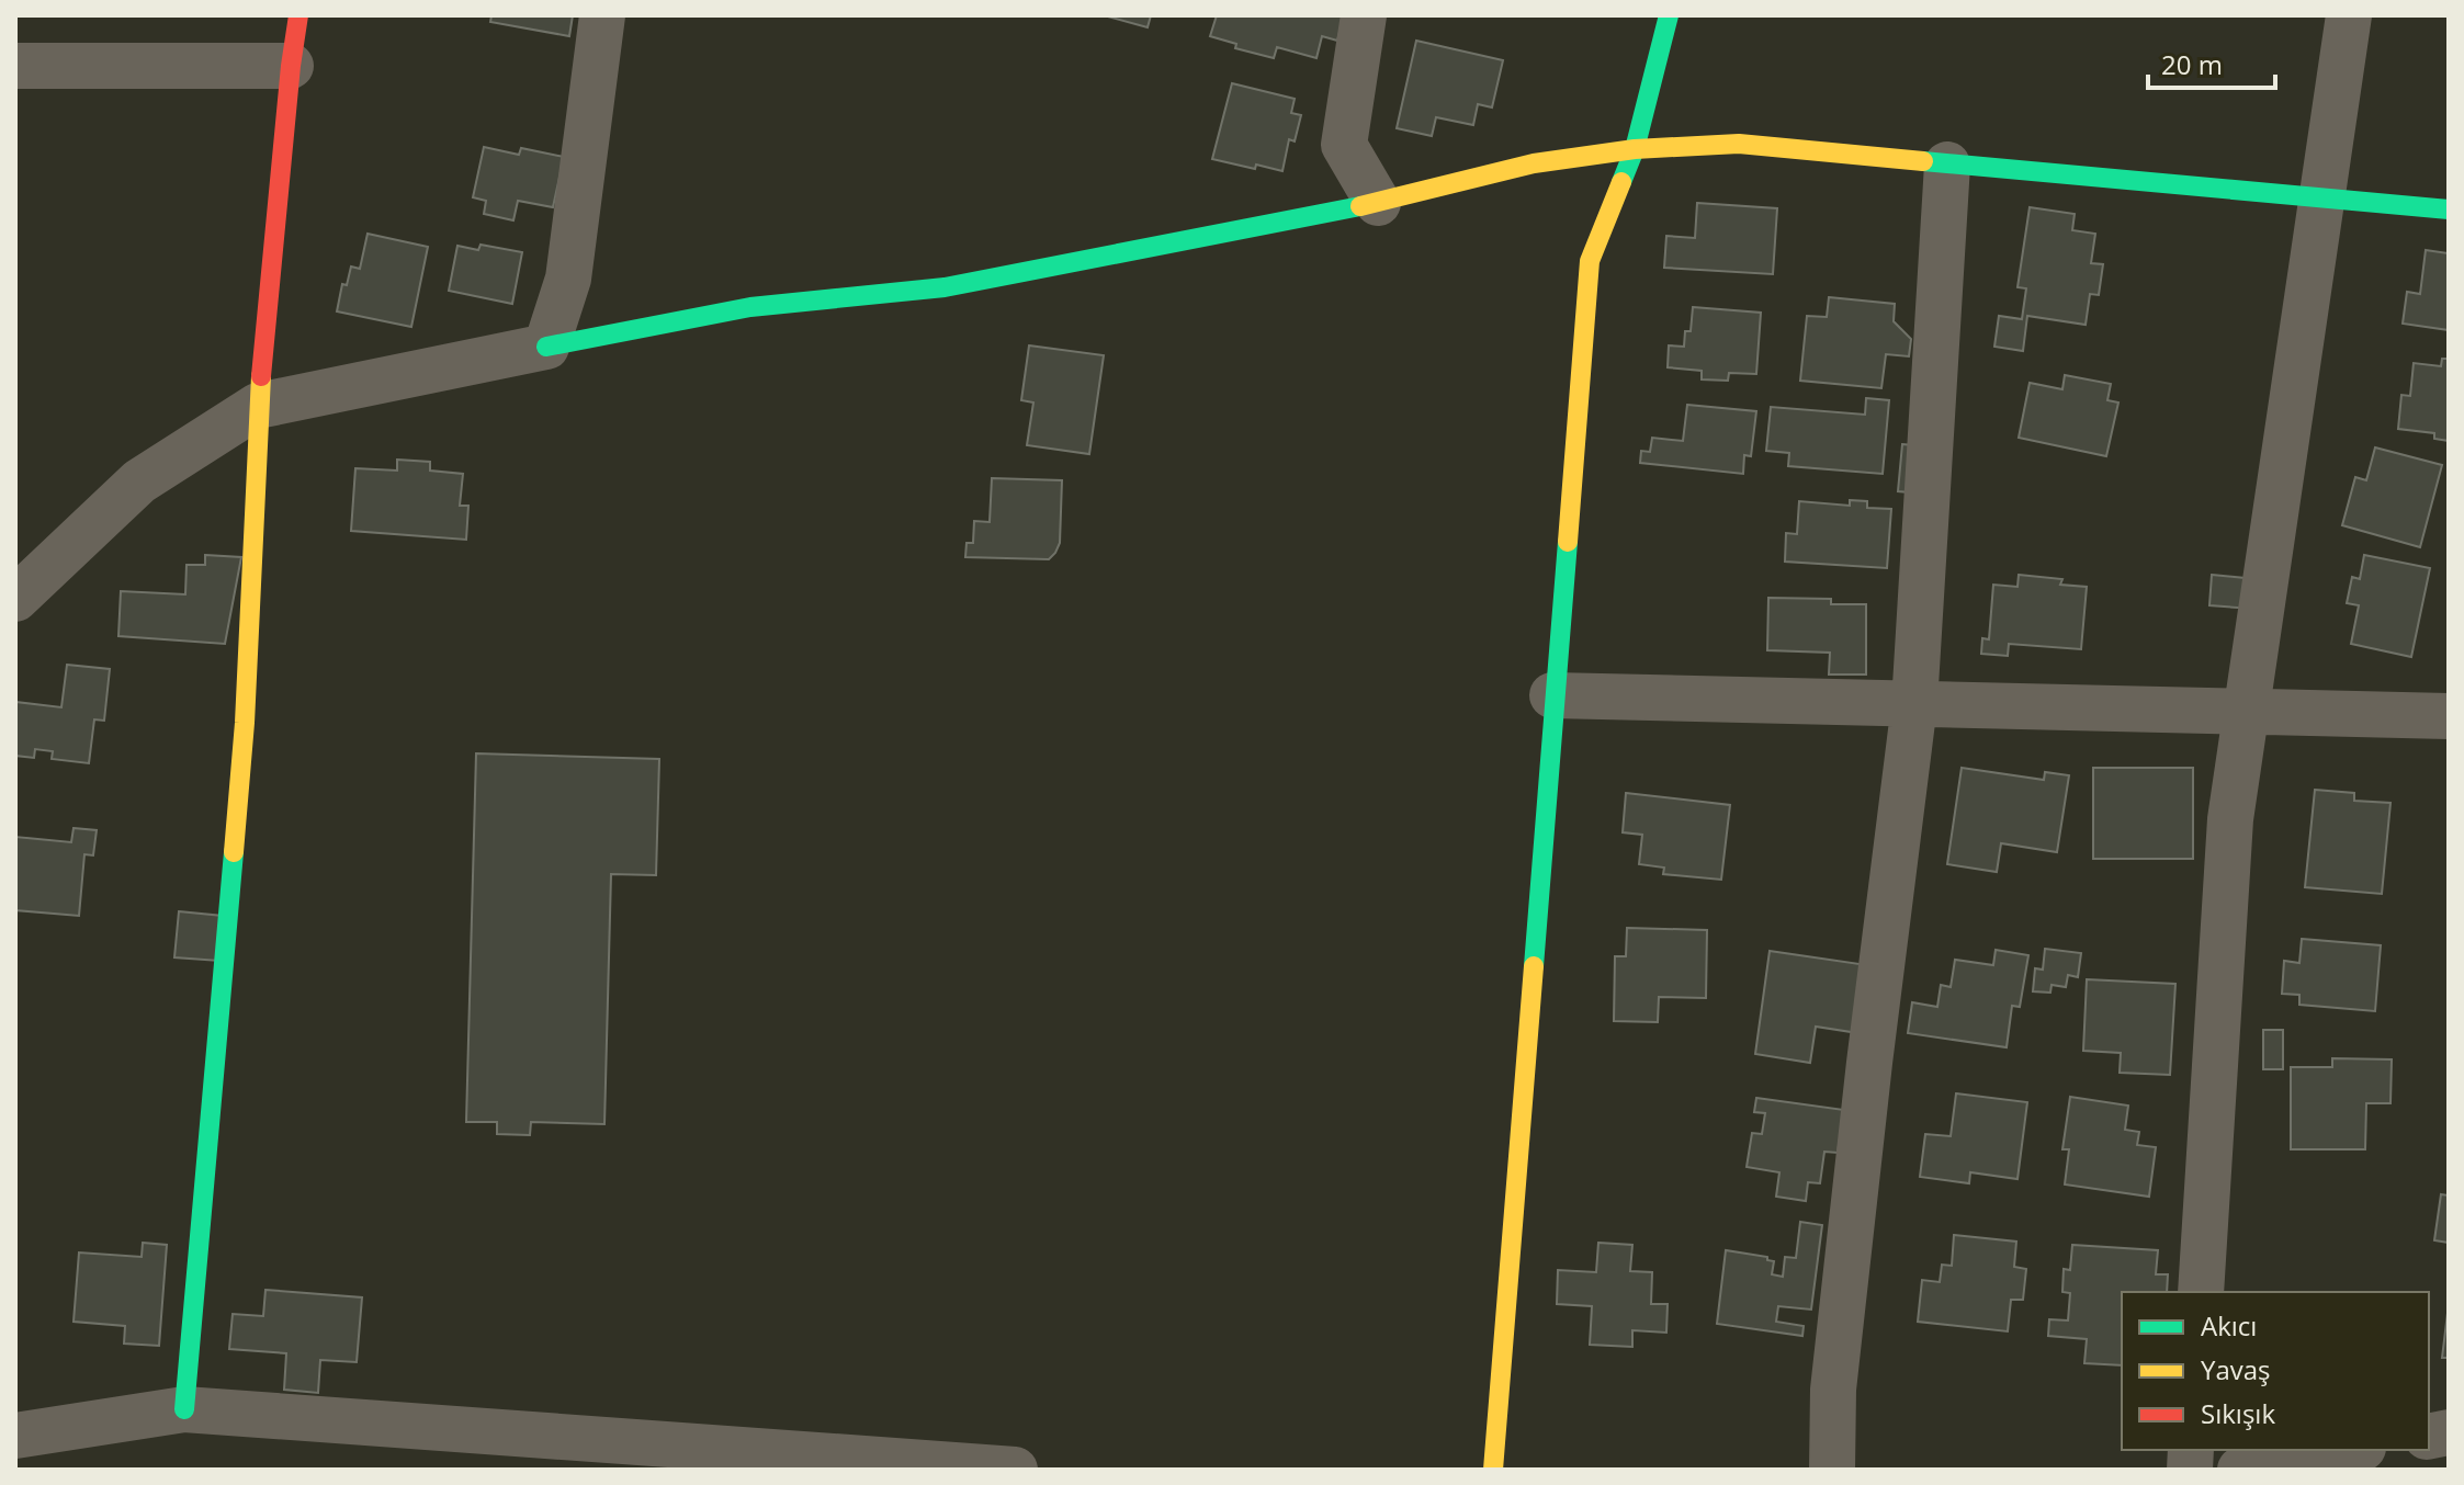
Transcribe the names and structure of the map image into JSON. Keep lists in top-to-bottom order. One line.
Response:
{"legend":["Akıcı","Yavaş","Sıkışık"],"scale_bar":"20 m"}
